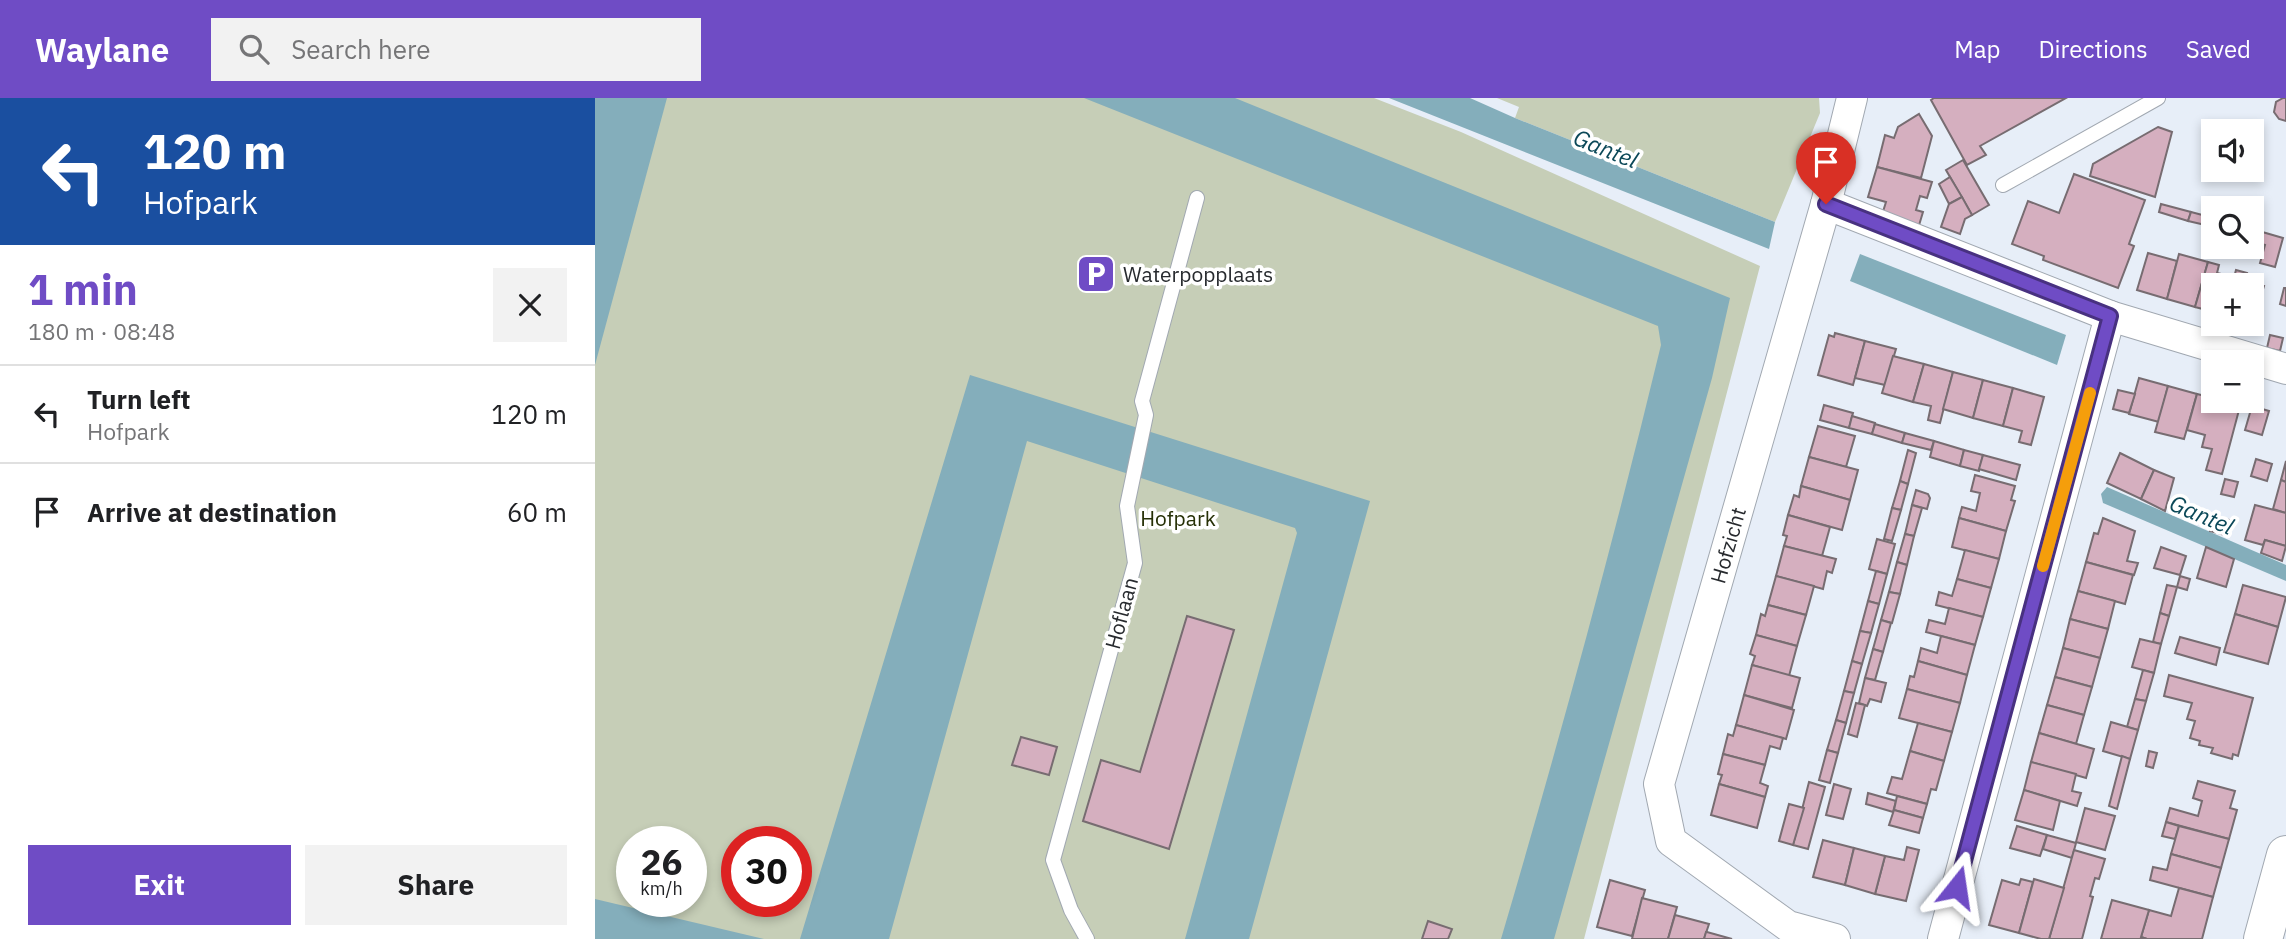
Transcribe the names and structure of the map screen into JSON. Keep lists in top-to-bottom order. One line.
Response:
{"streets":{"street":["Hofzicht"],"lane":["Hoflaan"]},"water":["Gantel"],"parks":["Hofpark"],"places":{"parking":["Waterpopplaats"]},"page":{"header":"Waylane","search":"Search here","nav":["Map","Directions","Saved"],"turn":["120 m","Hofpark"],"map_buttons":["+","−"],"heading":["1 min","180 m · 08:48"],"list":[{"name":"Turn left","note":"Hofpark","value":"120 m"},{"name":"Arrive at destination","value":"60 m"}],"speed":"26 km/h","limit":"30","buttons":["Exit","Share"]}}
